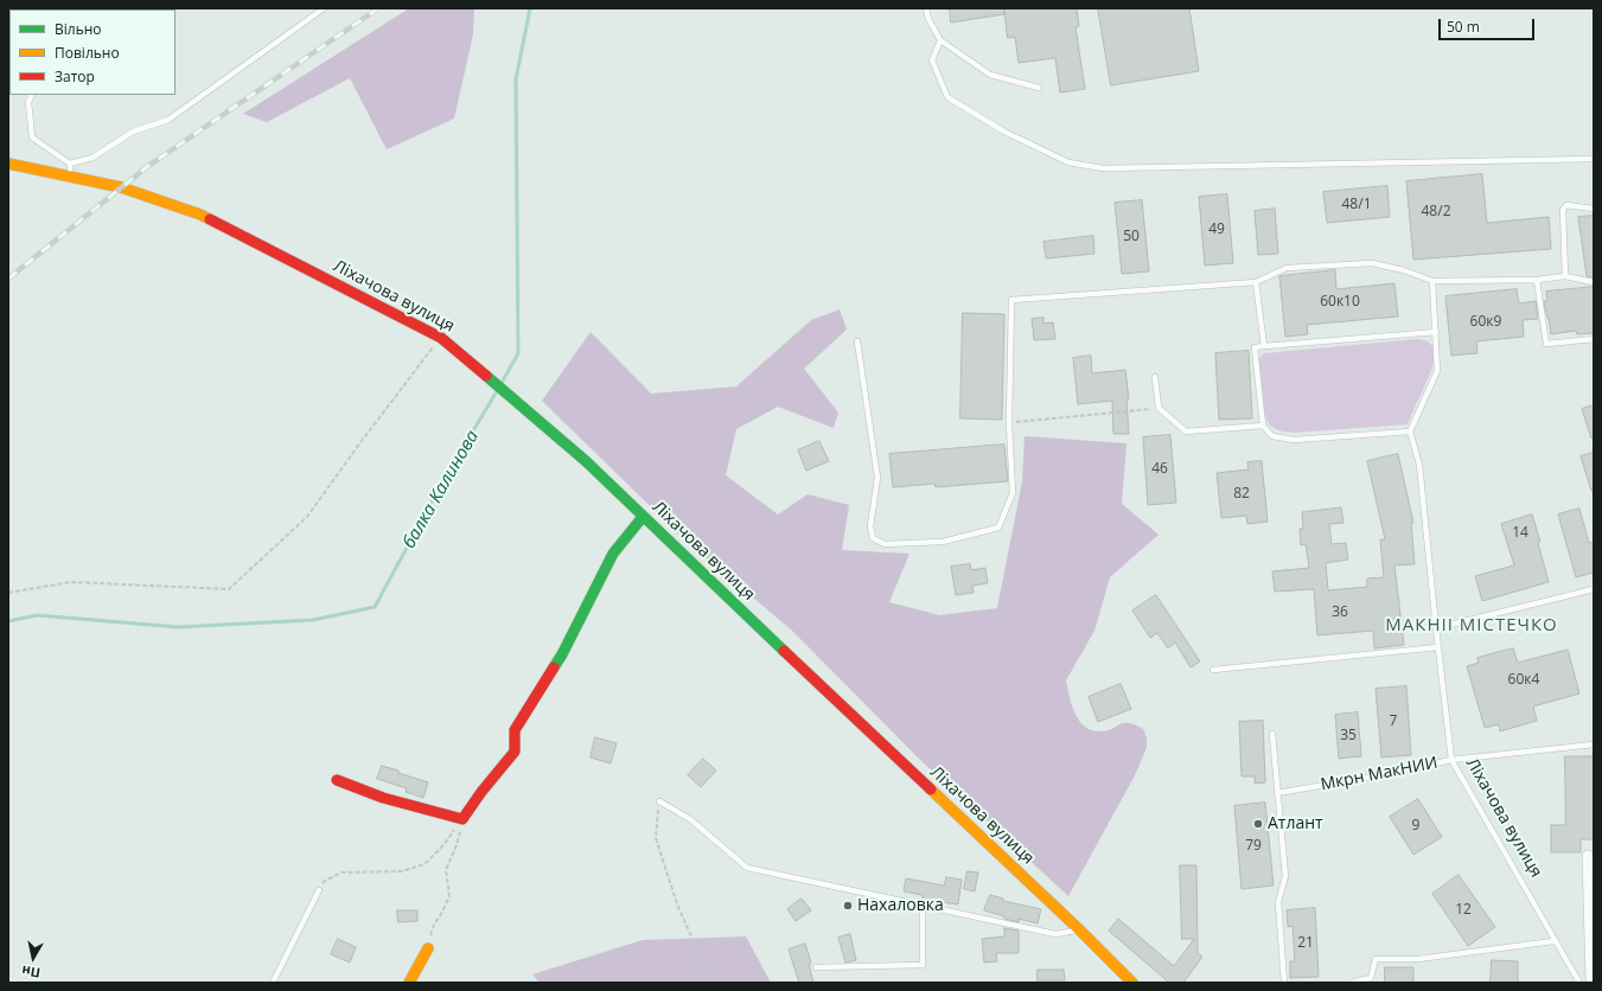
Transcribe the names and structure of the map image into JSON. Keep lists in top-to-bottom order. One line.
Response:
{"streets":{"street":["Ліхачова вулиця"],"lane":["Мкрн МакНИИ"]},"crossings":[["Ліхачова вулиця","Мкрн МакНИИ"]],"districts":["МАКНІІ МІСТЕЧКО"],"water":["балка Калинова"],"places":["Атлант","Нахаловка"],"house_numbers":["48/1","48/2","49","50","60к10","60к9","46","82","14","36","60к4","7","35","9","79","12","21"],"legend":["Вільно","Повільно","Затор"],"scale_bar":"50 m","north":"bottom"}
